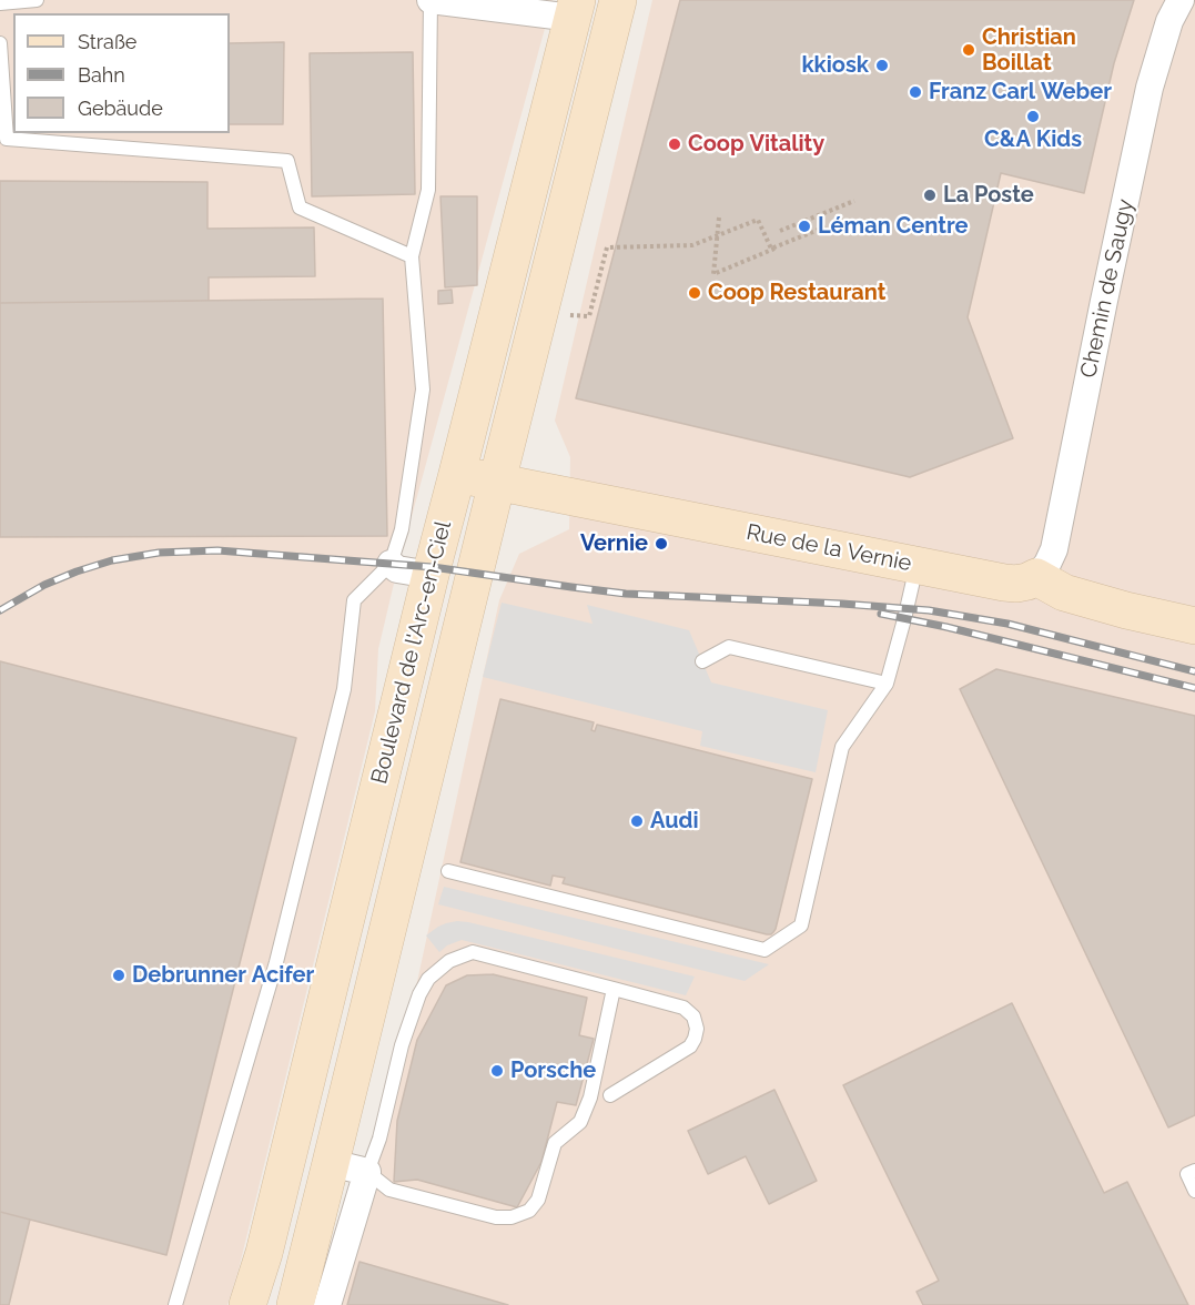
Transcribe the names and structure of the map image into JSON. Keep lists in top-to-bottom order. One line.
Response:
{"streets":{"main road":["Rue de la Vernie","Boulevard de l'Arc-en-Ciel"],"street":["Chemin de Saugy"]},"crossings":[["Chemin de Saugy","Rue de la Vernie"],["Rue de la Vernie","Boulevard de l'Arc-en-Ciel"]],"places":["Christian Boillat","kkiosk","Franz Carl Weber","C&A Kids","Coop Vitality","La Poste","Léman Centre","Coop Restaurant","Vernie","Audi","Debrunner Acifer","Porsche"],"legend":["Straße","Bahn","Gebäude"]}
